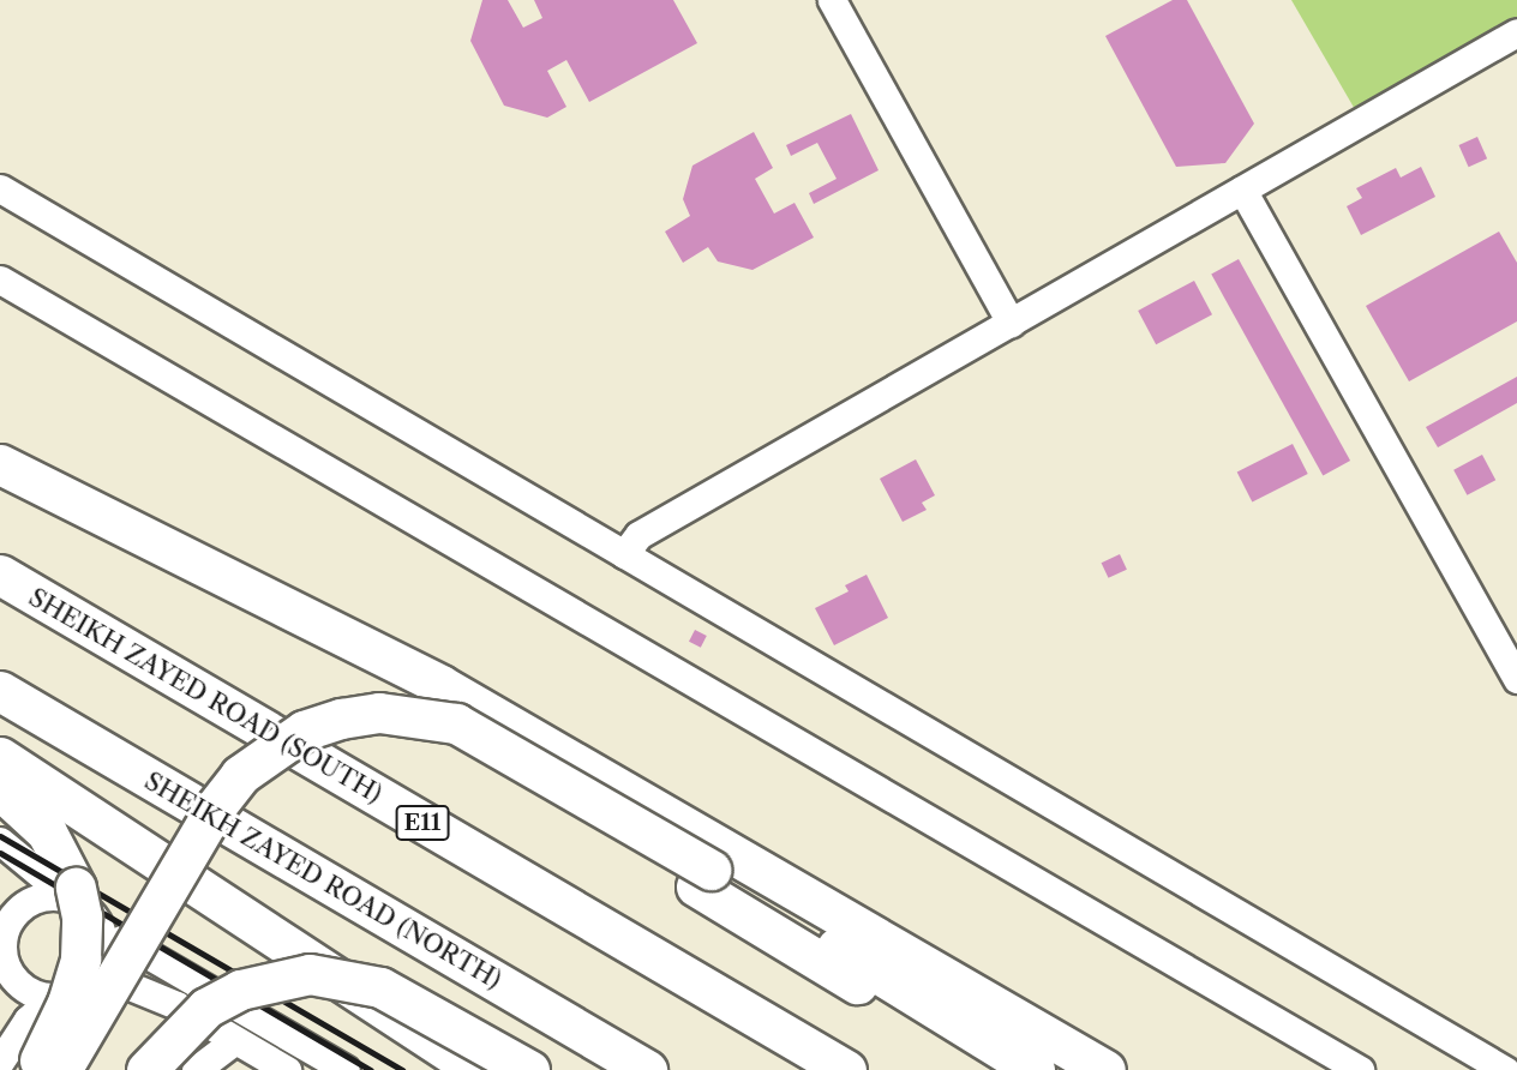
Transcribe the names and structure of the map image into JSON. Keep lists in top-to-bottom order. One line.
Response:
{"streets":{"highway":["SHEIKH ZAYED ROAD (SOUTH)","E11","SHEIKH ZAYED ROAD (NORTH)"]}}
